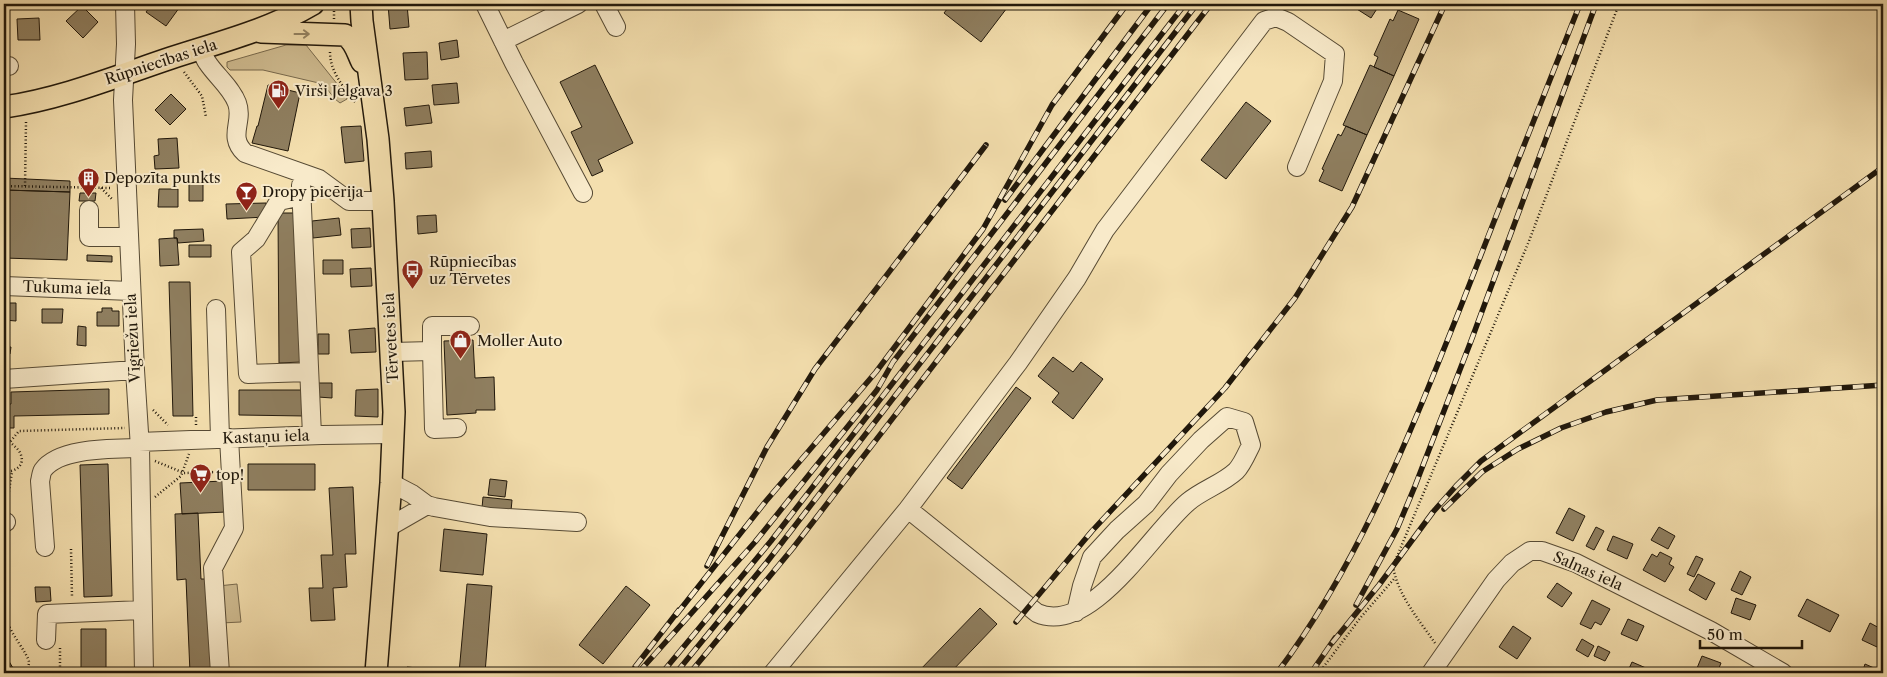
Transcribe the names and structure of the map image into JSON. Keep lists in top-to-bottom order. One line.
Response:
{"streets":{"main road":["Rūpniecības iela","Tērvetes iela"],"street":["Tukuma iela","Vīgriežu iela","Kastaņu iela","Salnas iela"]},"crossings":[["Rūpniecības iela","Vīgriežu iela"],["Tukuma iela","Vīgriežu iela"],["Vīgriežu iela","Kastaņu iela"],["Tērvetes iela","Kastaņu iela"]],"places":{"fuel station":["Virši Jelgava 3"],"building":["Depozīta punkts"],"bar":["Dropy picērija"],"bus stop":["Rūpniecības uz Tērvetes"],"shop":["Moller Auto"],"supermarket":["top!"]},"scale_bar":"50 m"}
